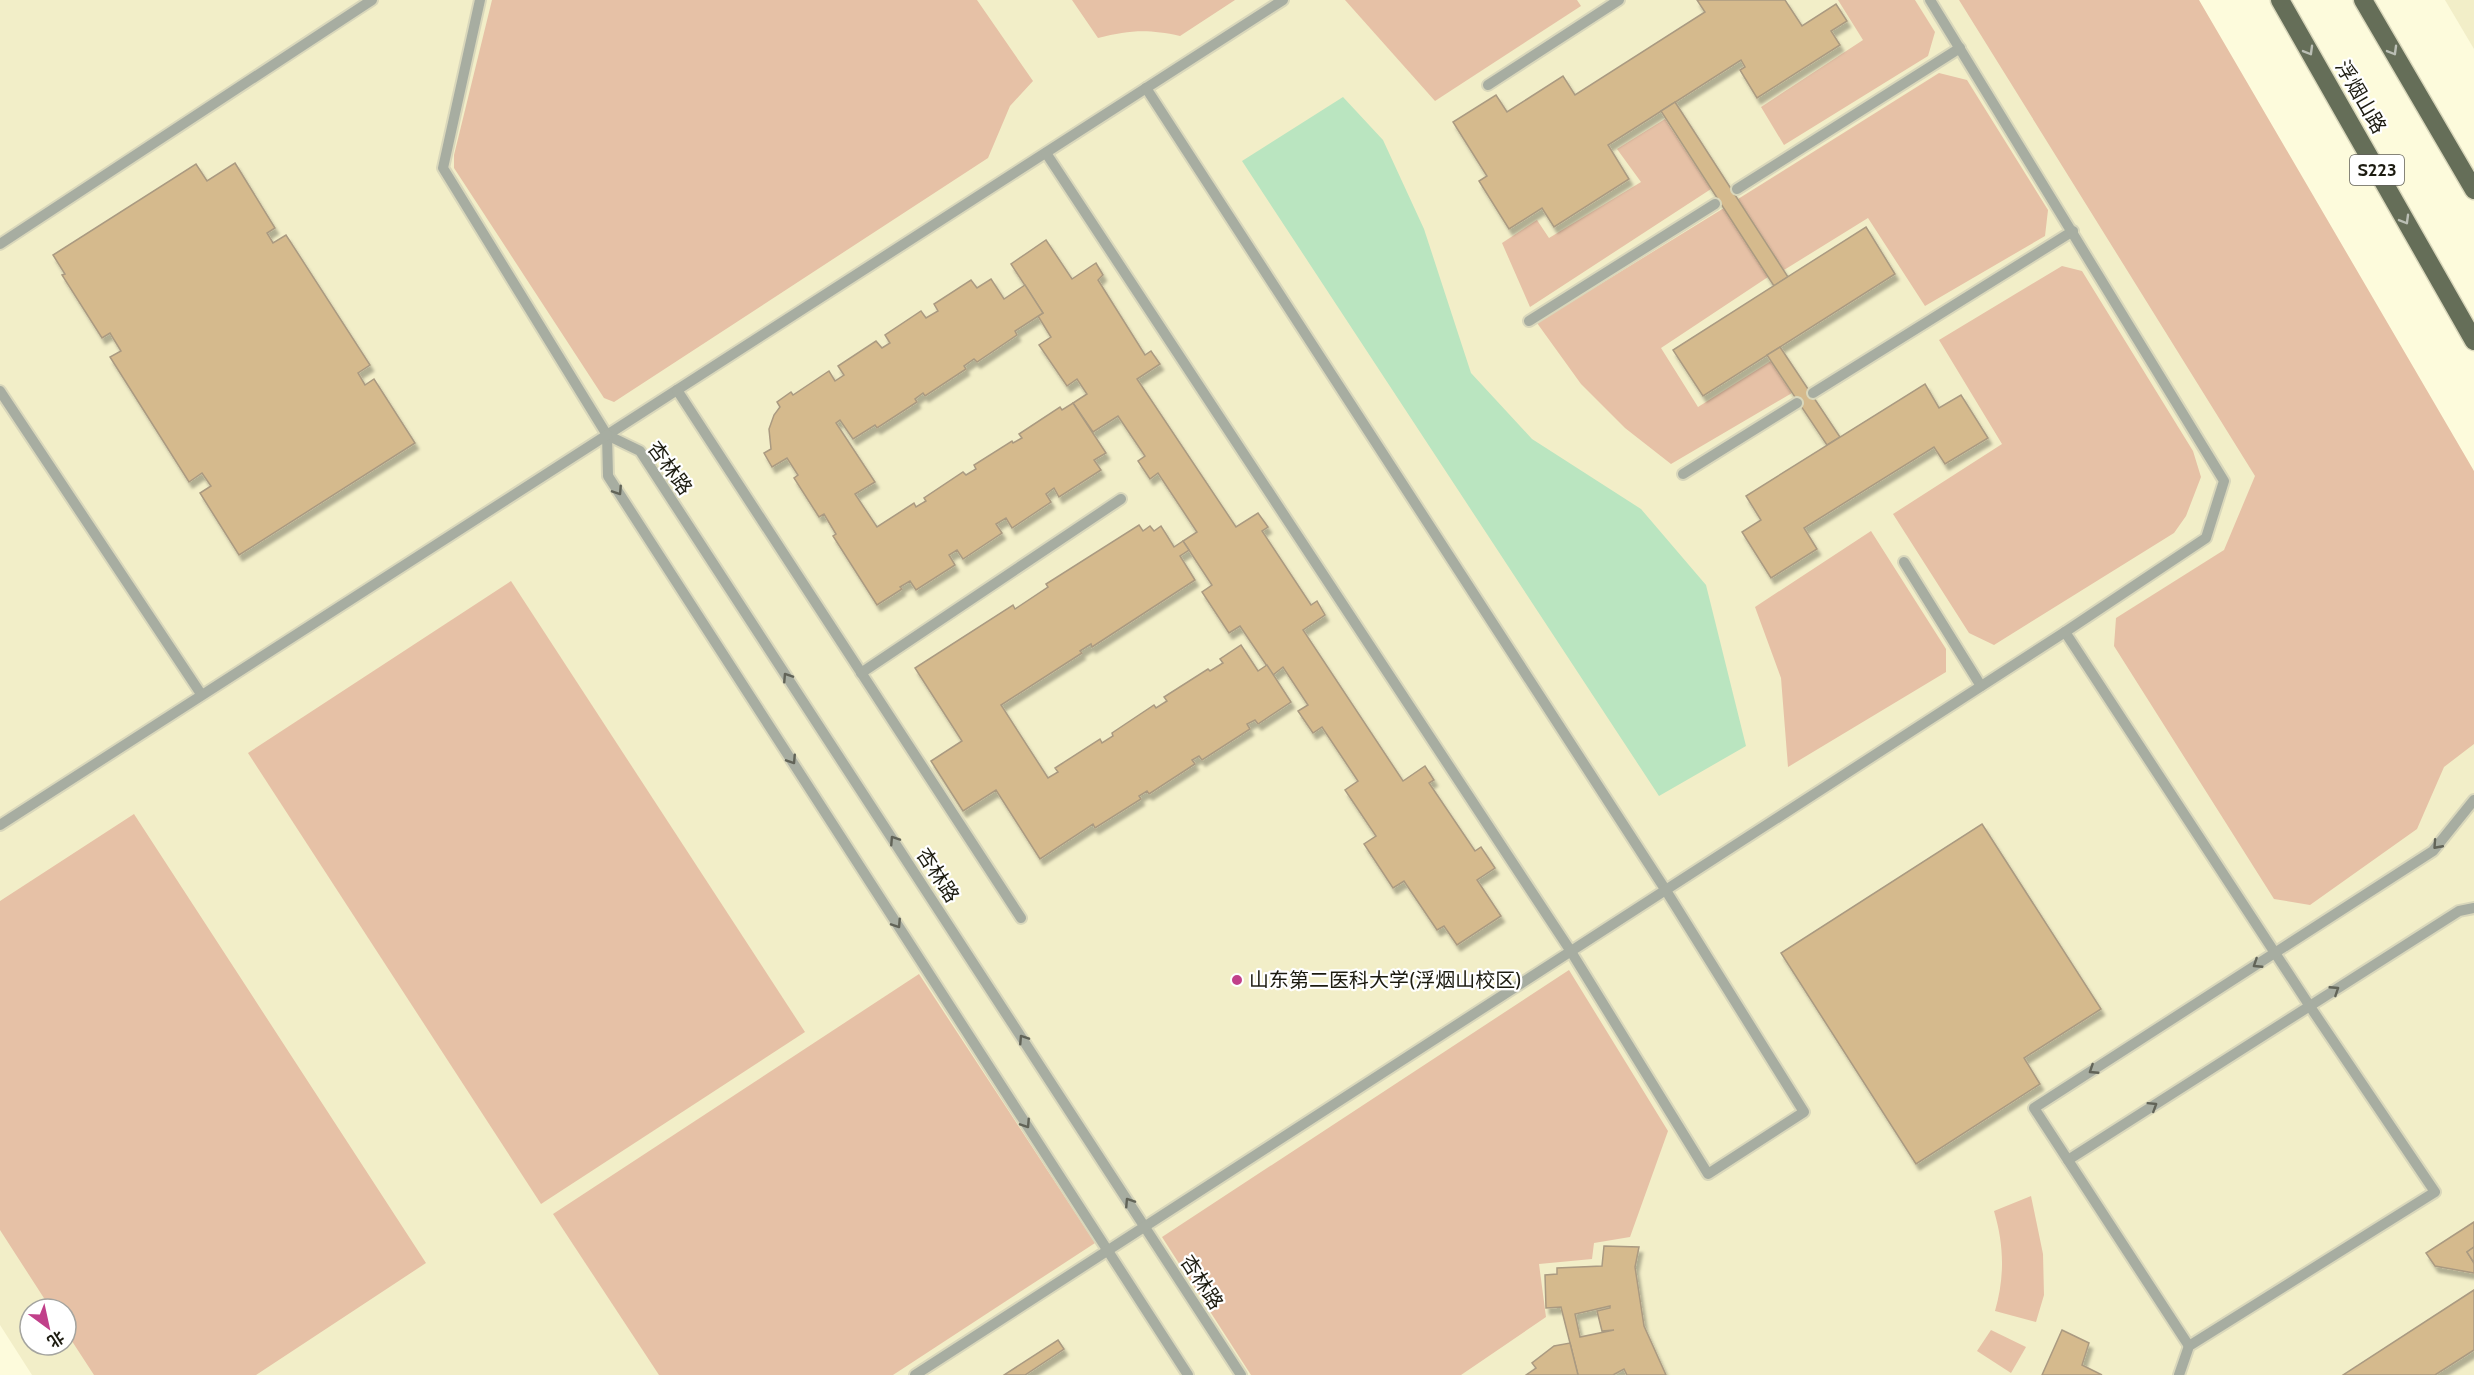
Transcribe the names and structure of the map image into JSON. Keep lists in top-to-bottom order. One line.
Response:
{"streets":{"main road":["浮烟山路","S223"],"lane":["杏林路"]},"places":["山东第二医科大学(浮烟山校区)"],"north":"bottom right"}
